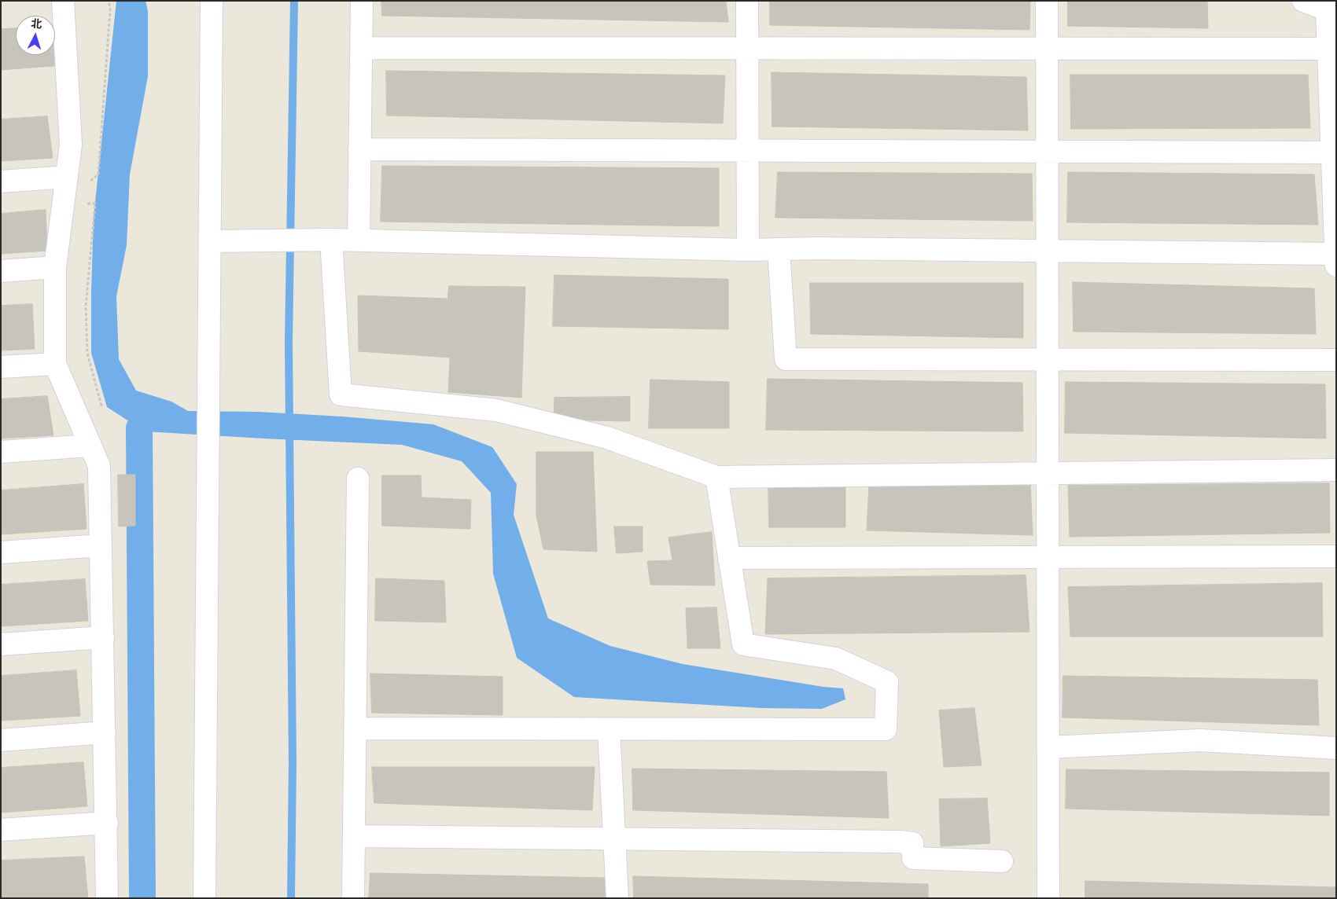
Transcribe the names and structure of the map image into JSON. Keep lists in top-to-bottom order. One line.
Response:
{"north":"top"}
